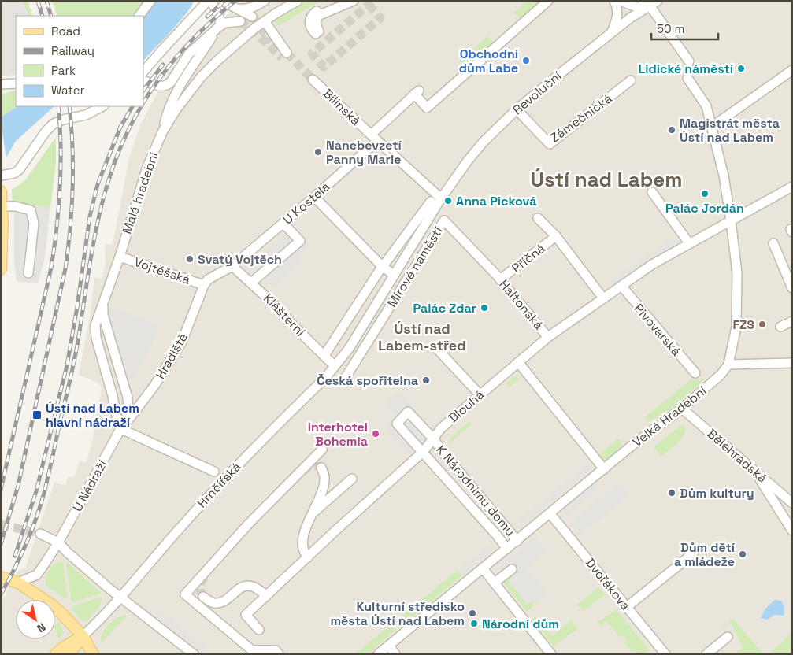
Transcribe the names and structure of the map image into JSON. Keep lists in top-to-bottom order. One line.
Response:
{"streets":{"street":["Revoluční","Bílinská","Zámečnická","Malá hradební","U Kostela","Příčná","Mírové náměstí","Vojtěšská","Haltonská","Klášterní","Pivovarská","Hradiště","Dlouhá","Velká Hradební","Bělehradská","Hrnčířská","U Nádraží","K Národnímu domu","Dvořákova"]},"crossings":[["Revoluční","Bílinská"],["Revoluční","Zámečnická"],["Revoluční","Mírové náměstí"],["Bílinská","U Kostela"],["Bílinská","Mírové náměstí"],["Malá hradební","Vojtěšská"],["U Kostela","Klášterní"],["Příčná","Mírové náměstí"],["Příčná","Haltonská"],["Mírové náměstí","Haltonská"],["Mírové náměstí","Klášterní"],["Mírové náměstí","Hrnčířská"],["Vojtěšská","Hradiště"],["Pivovarská","Dlouhá"],["Hradiště","U Nádraží"],["Dlouhá","Velká Hradební"],["Dlouhá","K Národnímu domu"],["Velká Hradební","Bělehradská"],["Velká Hradební","K Národnímu domu"],["Velká Hradební","Dvořákova"]],"districts":["Ústí nad Labem","Ústí nad Labem-střed"],"places":{"other":["Obchodní dům Labe","Lidické náměstí","Magistrát města Ústí nad Labem","Nanebevzetí Panny Marie","Palác Jordán","Anna Picková","Svatý Vojtěch","Palác Zdar","FZS","Česká spořitelna","Interhotel Bohemia","Dům kultury","Dům dětí a mládeže","Kulturní středisko města Ústí nad Labem","Národní dům"],"transit":["Ústí nad Labem hlavní nádraží"]},"legend":["Road","Railway","Park","Water"],"scale_bar":"50 m","north":"bottom right"}
